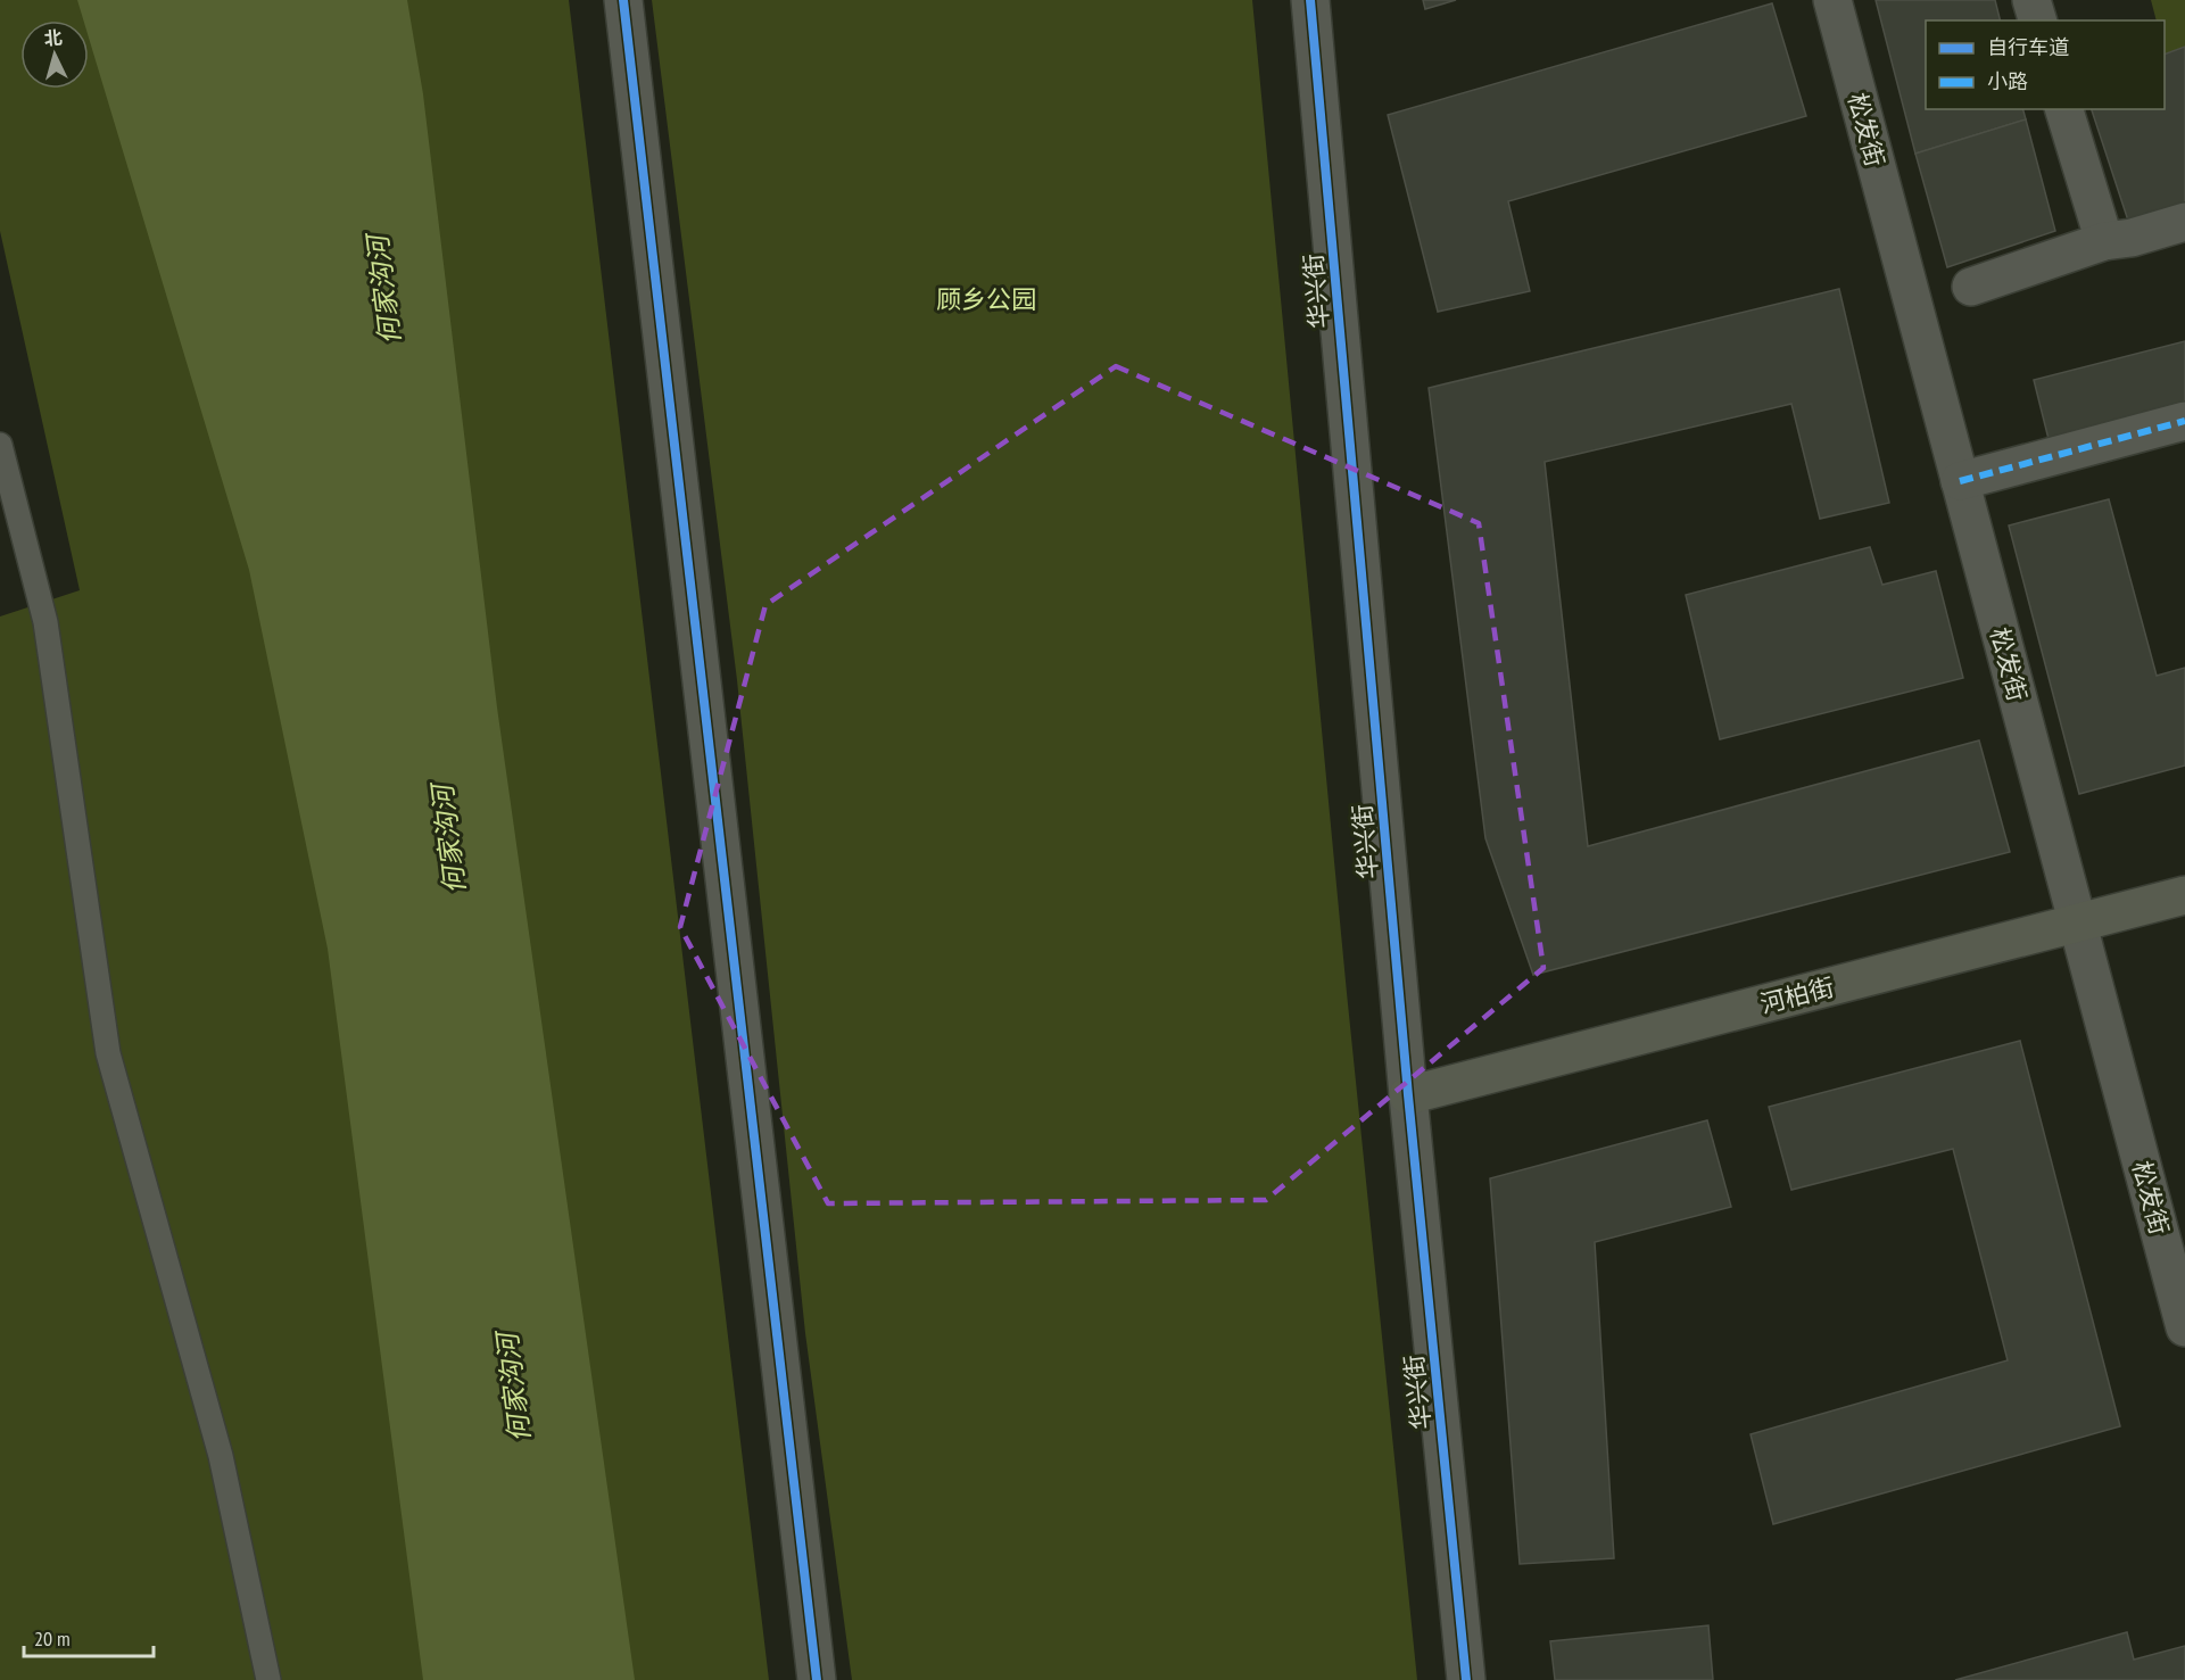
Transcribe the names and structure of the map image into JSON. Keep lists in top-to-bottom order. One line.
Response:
{"streets":{"street":["松发街","华兴街","河柏街"]},"crossings":[["松发街","河柏街"],["华兴街","河柏街"]],"water":["何家沟河"],"parks":["顾乡公园"],"legend":["自行车道","小路"],"scale_bar":"20 m","north":"top"}
